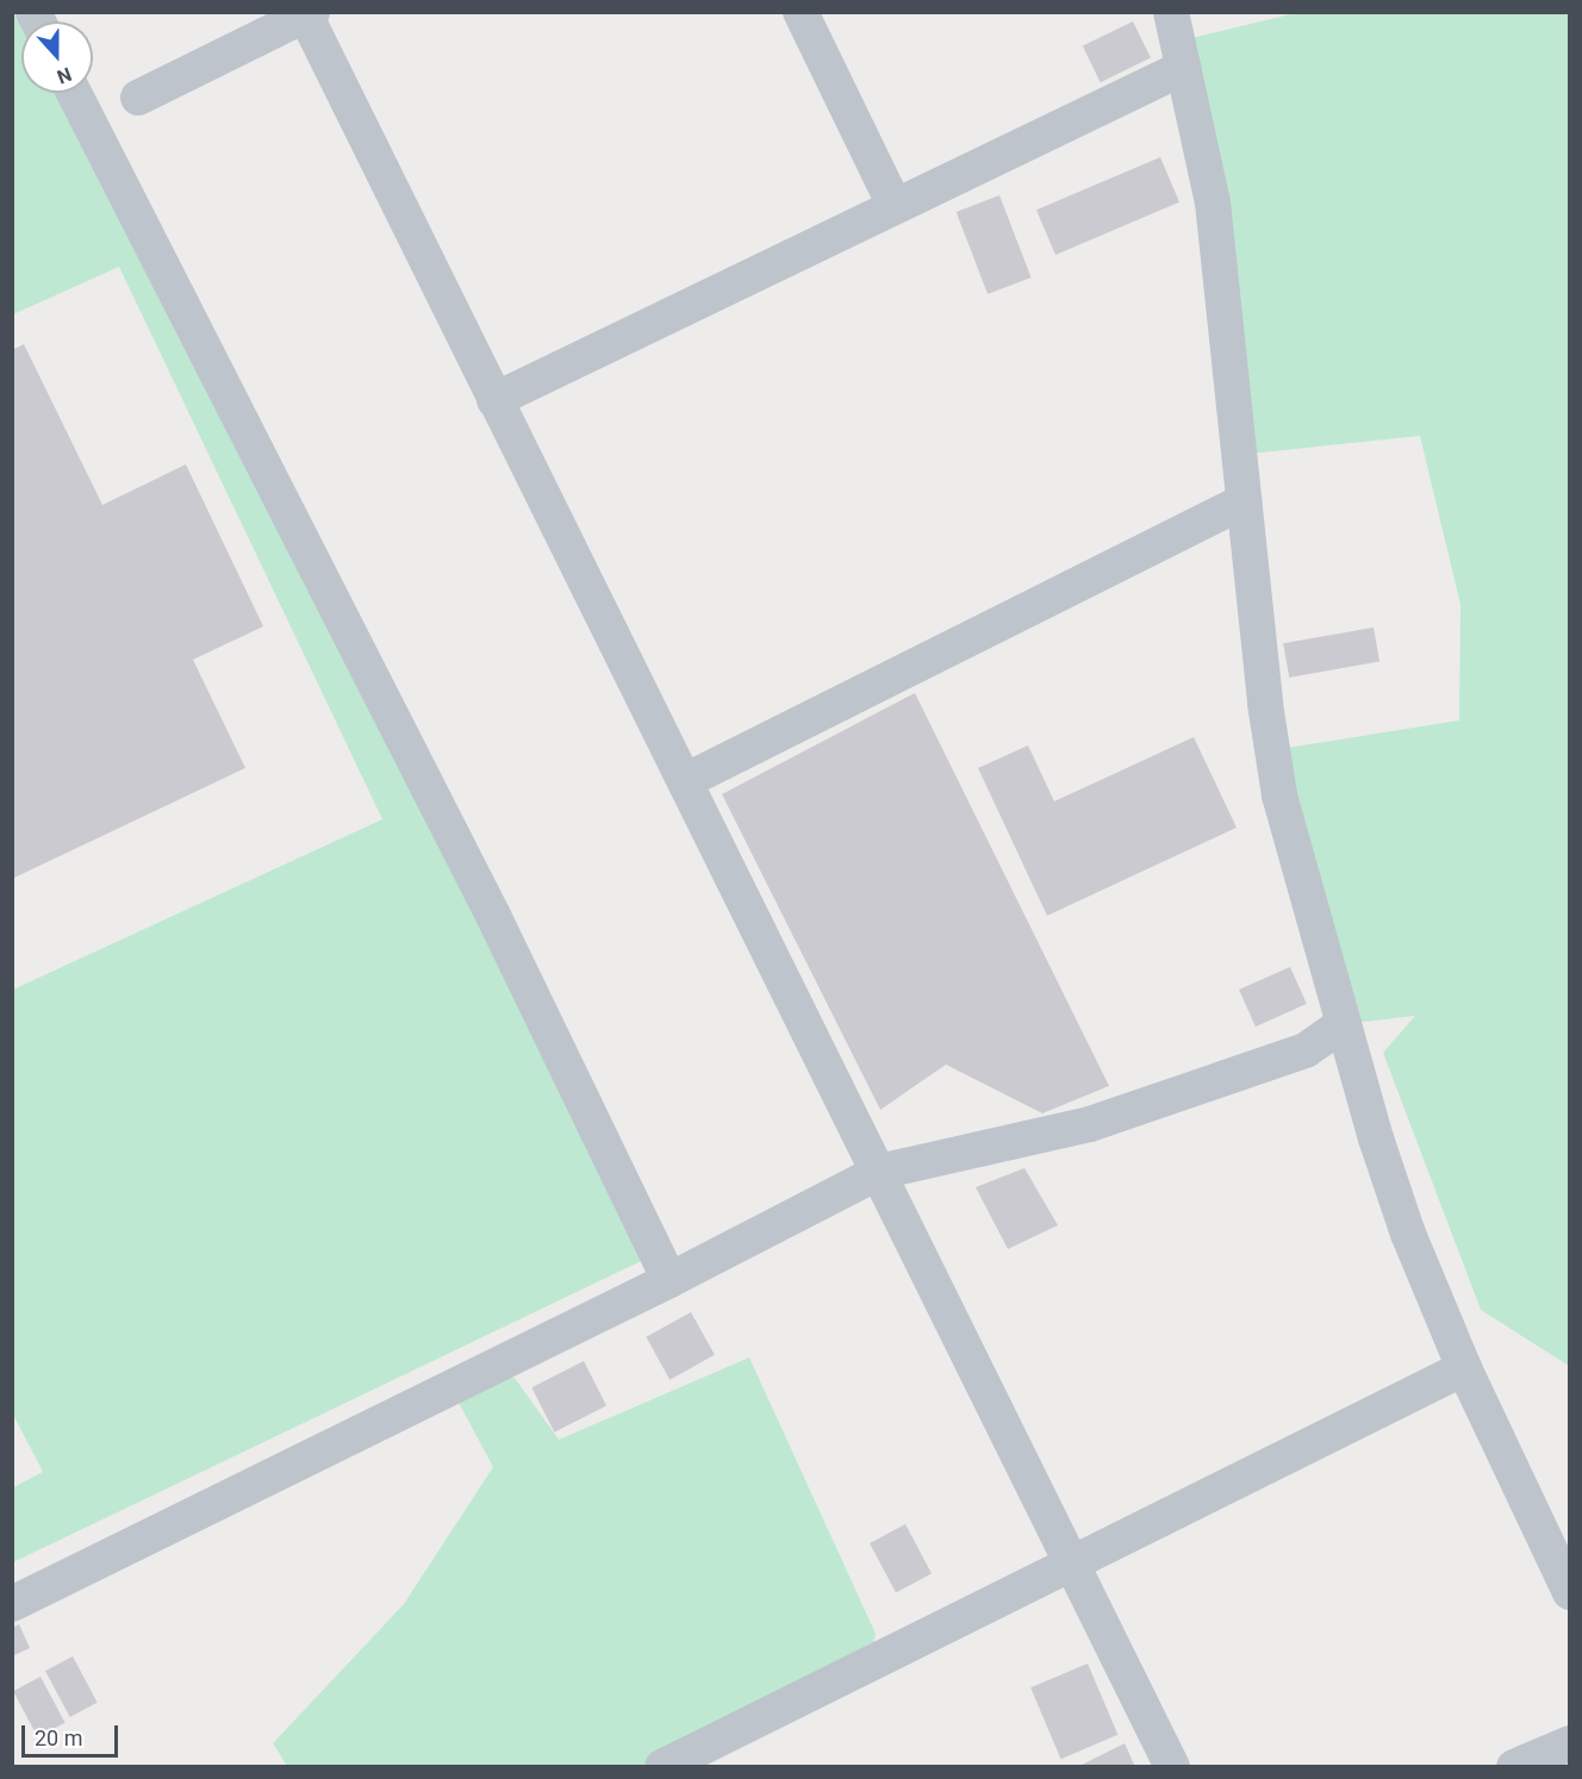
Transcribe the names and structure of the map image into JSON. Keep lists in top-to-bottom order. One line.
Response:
{"scale_bar":"20 m","north":"bottom"}
